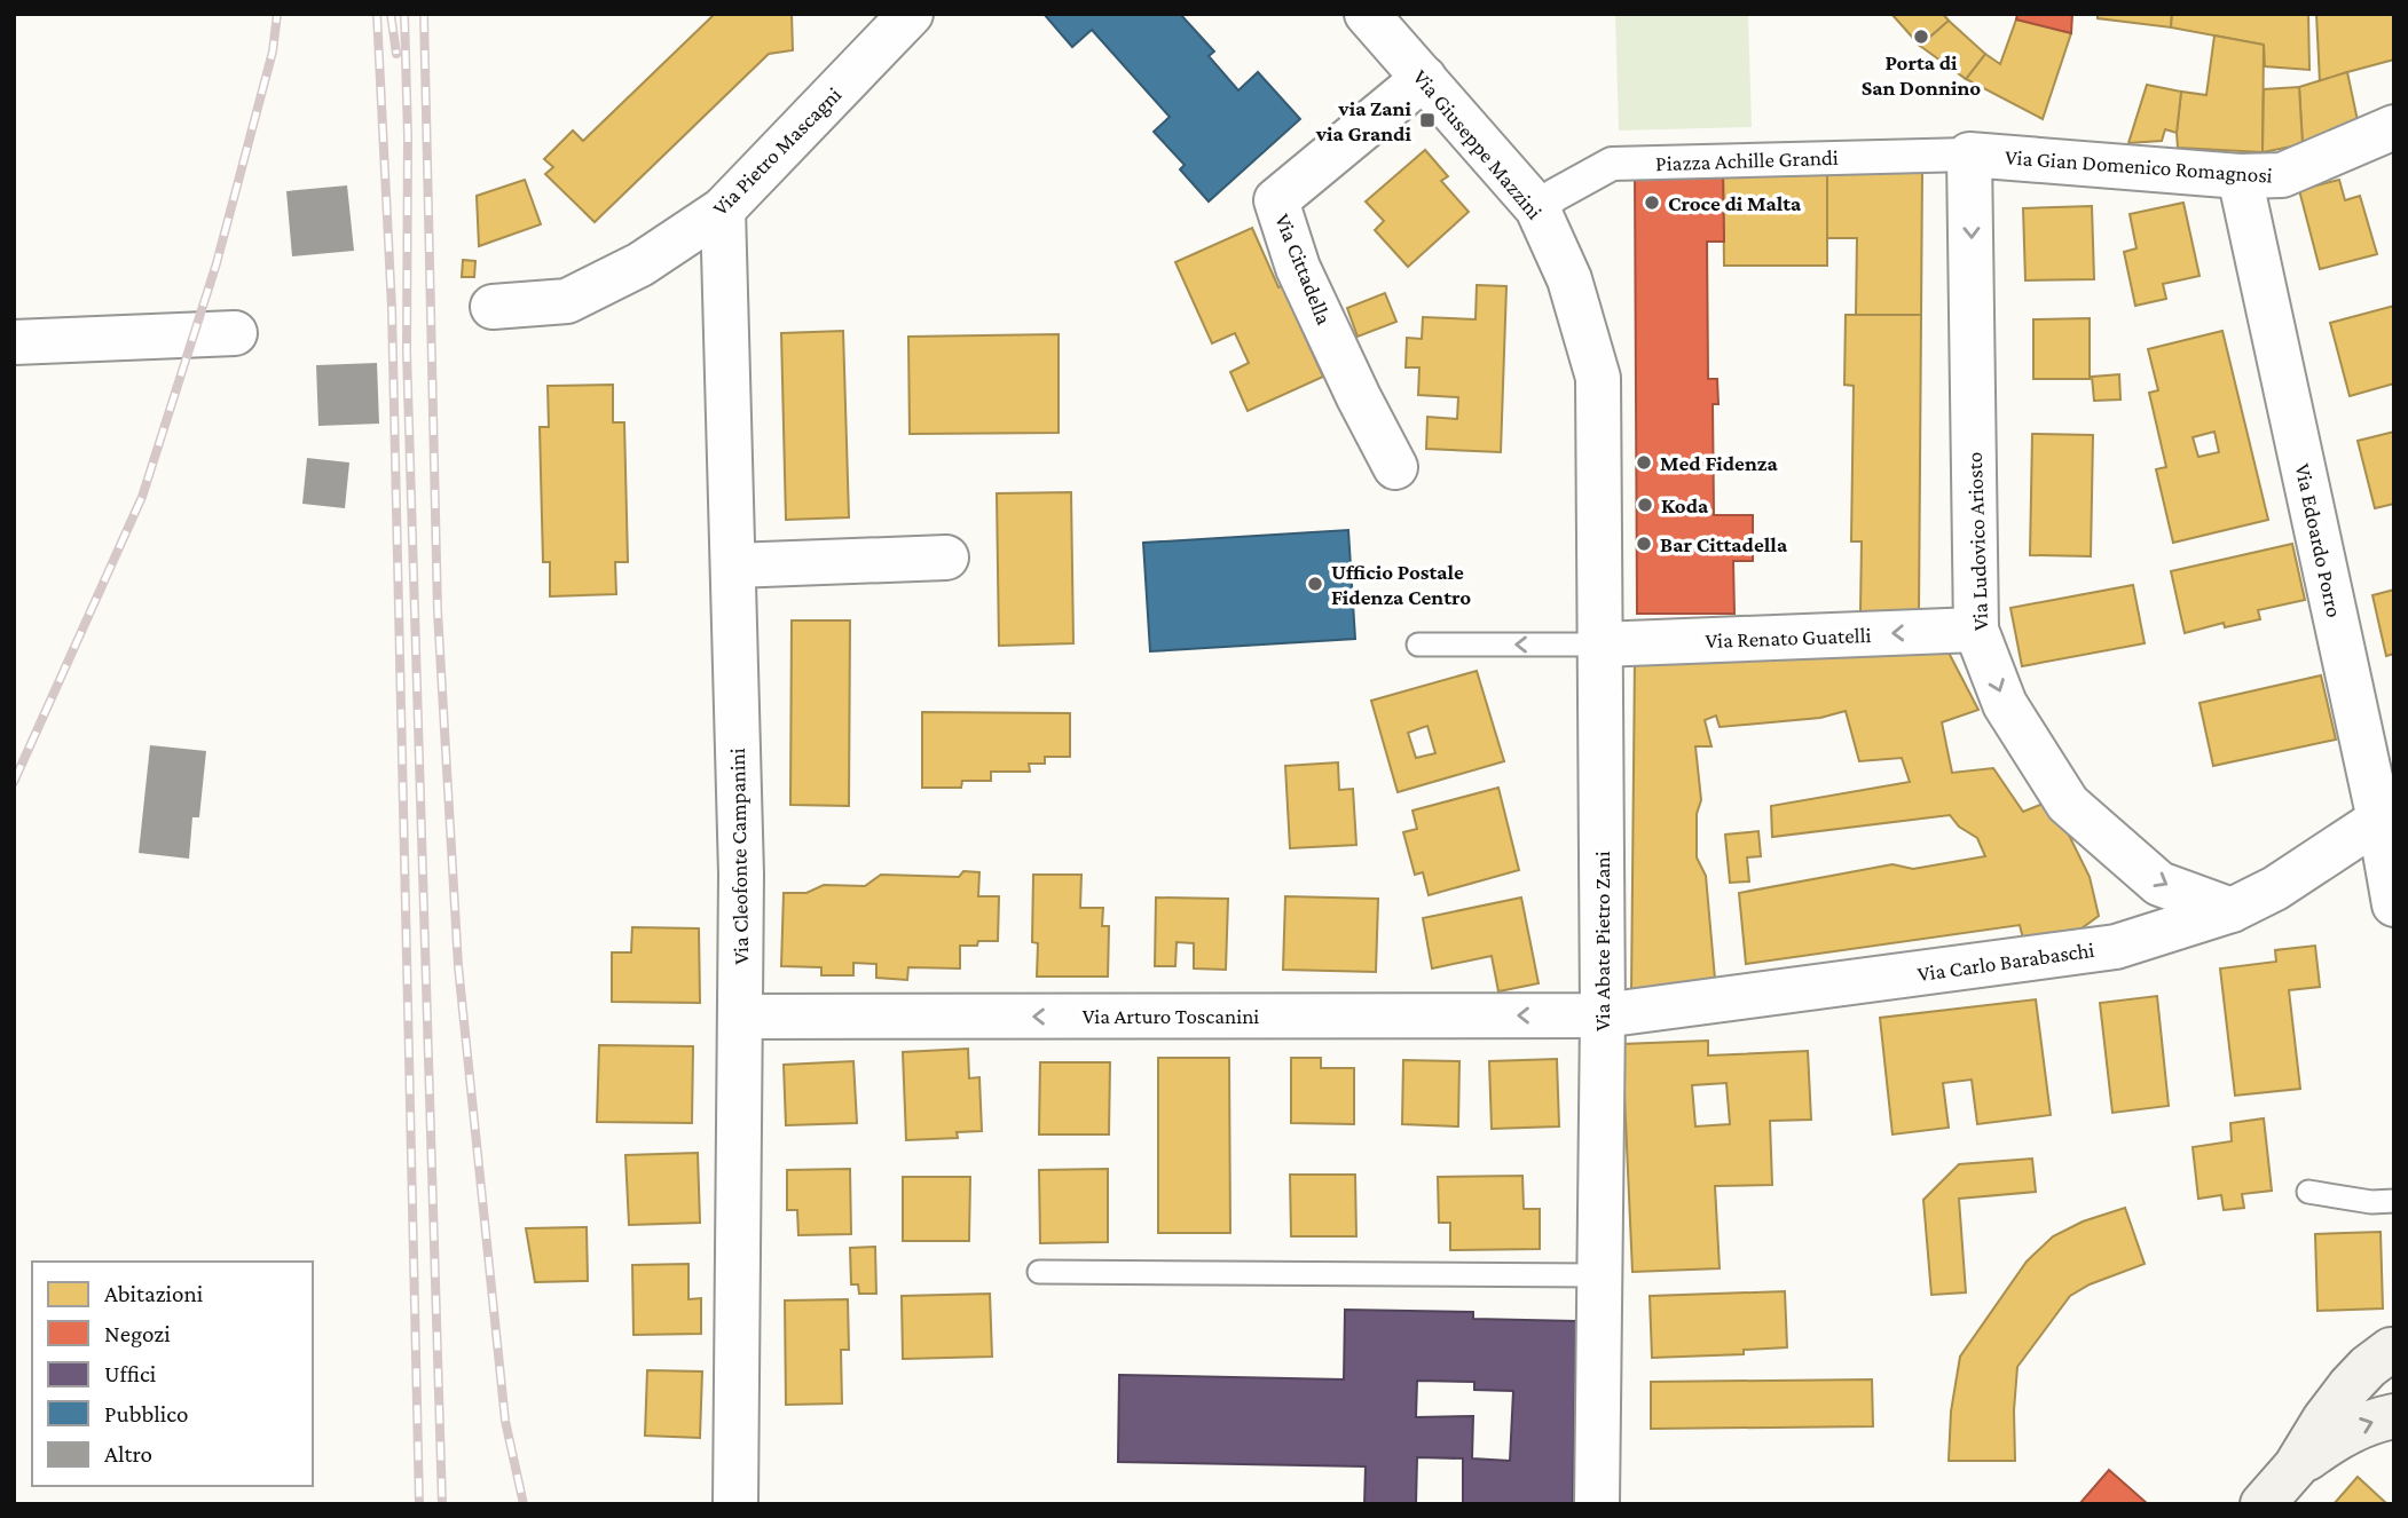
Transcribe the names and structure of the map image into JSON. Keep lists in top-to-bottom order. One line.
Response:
{"streets":{"street":["Via Giuseppe Mazzini","Via Pietro Mascagni","Piazza Achille Grandi","Via Gian Domenico Romagnosi","Via Cittadella","Via Edoardo Porro","Via Ludovico Ariosto","Via Renato Guatelli","Via Cleofonte Campanini","Via Abate Pietro Zani","Via Carlo Barabaschi","Via Arturo Toscanini"]},"crossings":[["Via Giuseppe Mazzini","Piazza Achille Grandi"],["Via Giuseppe Mazzini","Via Cittadella"],["Via Giuseppe Mazzini","Via Abate Pietro Zani"],["Via Pietro Mascagni","Via Cleofonte Campanini"],["Piazza Achille Grandi","Via Gian Domenico Romagnosi"],["Piazza Achille Grandi","Via Ludovico Ariosto"],["Via Gian Domenico Romagnosi","Via Edoardo Porro"],["Via Gian Domenico Romagnosi","Via Ludovico Ariosto"],["Via Edoardo Porro","Via Carlo Barabaschi"],["Via Ludovico Ariosto","Via Renato Guatelli"],["Via Ludovico Ariosto","Via Carlo Barabaschi"],["Via Renato Guatelli","Via Abate Pietro Zani"],["Via Cleofonte Campanini","Via Arturo Toscanini"],["Via Abate Pietro Zani","Via Carlo Barabaschi"],["Via Abate Pietro Zani","Via Arturo Toscanini"],["Via Carlo Barabaschi","Via Arturo Toscanini"]],"one_way":["Via Ludovico Ariosto","Via Renato Guatelli","Via Arturo Toscanini"],"places":{"other":["Porta di San Donnino","Croce di Malta","Med Fidenza","Koda","Bar Cittadella","Ufficio Postale Fidenza Centro"],"transit":["via Zani via Grandi"]},"legend":["Abitazioni","Negozi","Uffici","Pubblico","Altro"]}
